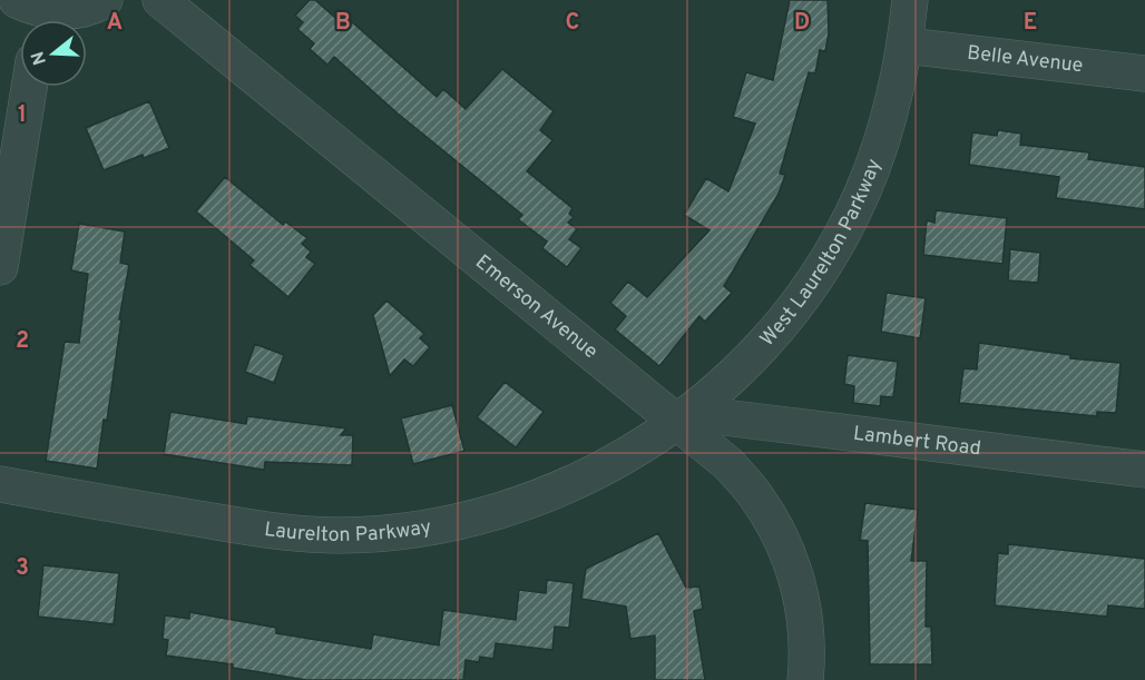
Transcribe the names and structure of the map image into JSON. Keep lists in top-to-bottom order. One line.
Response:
{"streets":{"street":["Belle Avenue","West Laurelton Parkway","Emerson Avenue","Lambert Road","Laurelton Parkway"]},"crossings":[["Belle Avenue","West Laurelton Parkway"],["West Laurelton Parkway","Emerson Avenue"],["West Laurelton Parkway","Lambert Road"],["West Laurelton Parkway","Laurelton Parkway"],["Emerson Avenue","Lambert Road"],["Emerson Avenue","Laurelton Parkway"],["Lambert Road","Laurelton Parkway"]],"north":"left","grid":{"columns":["A","B","C","D","E"],"rows":["1","2","3"]}}
